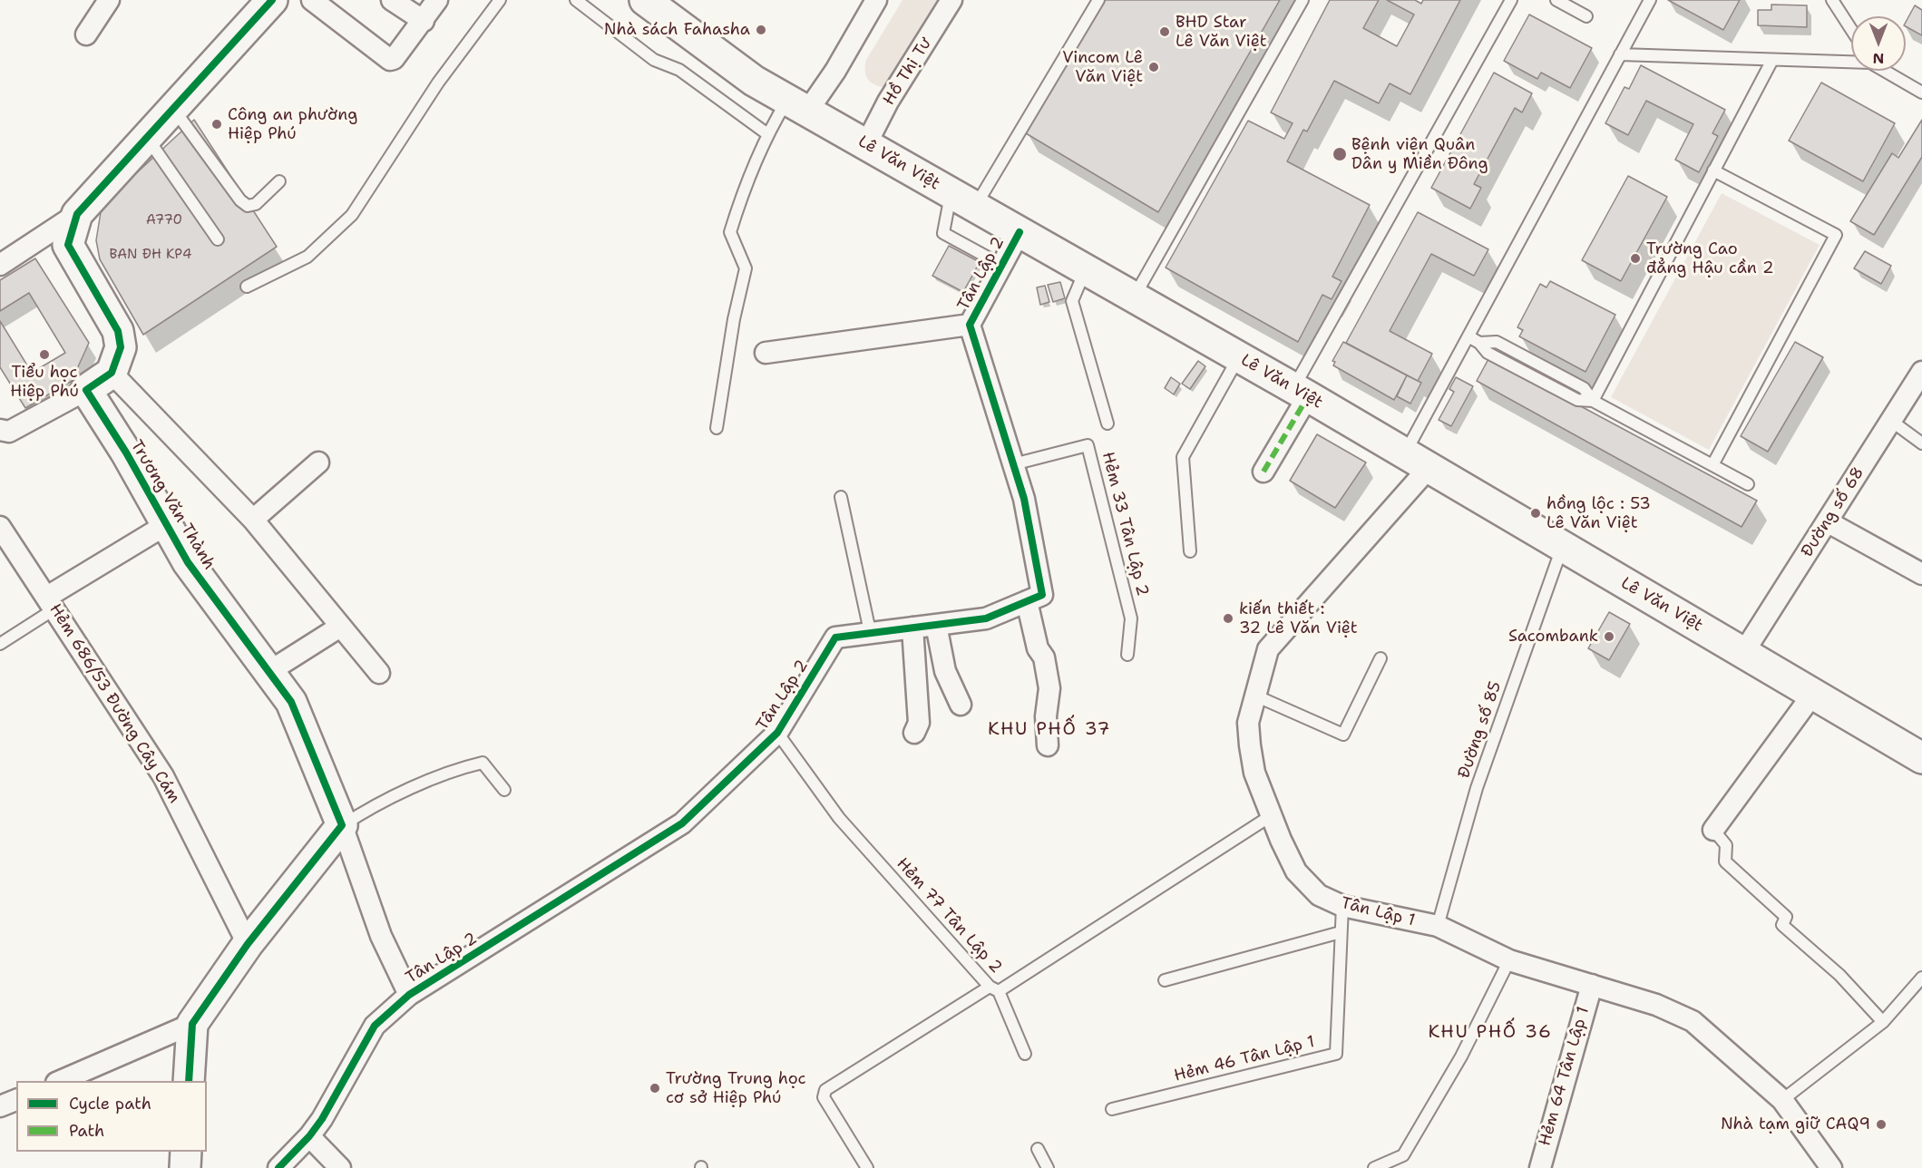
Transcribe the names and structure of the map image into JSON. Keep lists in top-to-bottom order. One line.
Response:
{"streets":{"main road":["Lê Văn Việt","Trương Văn Thành"],"street":["Hồ Thị Tư","Tân Lập 2","Đường số 68","Hẻm 686/53 Đường Cây Cám","Tân Lập 1","Hẻm 64 Tân Lập 1"],"lane":["Hẻm 33 Tân Lập 2","Đường số 85","Hẻm 77 Tân Lập 2","Hẻm 46 Tân Lập 1"]},"crossings":[["Hồ Thị Tư","Lê Văn Việt"],["Lê Văn Việt","Tân Lập 2"],["Lê Văn Việt","Đường số 68"],["Lê Văn Việt","Đường số 85"],["Lê Văn Việt","Tân Lập 1"],["Tân Lập 2","Hẻm 33 Tân Lập 2"],["Tân Lập 2","Hẻm 77 Tân Lập 2"],["Đường số 85","Tân Lập 1"],["Tân Lập 1","Hẻm 77 Tân Lập 2"],["Tân Lập 1","Hẻm 46 Tân Lập 1"],["Tân Lập 1","Hẻm 64 Tân Lập 1"]],"districts":["KHU PHỐ 37","KHU PHỐ 36"],"places":["Nhà sách Fahasha","BHD Star Lê Văn Việt","Vincom Lê Văn Việt","Công an phường Hiệp Phú","Bệnh viện Quân Dân y Miền Đông","Trường Cao đẳng Hậu cần 2","Tiểu học Hiệp Phú","hồng lộc : 53 Lê Văn Việt","kiến thiết : 32 Lê Văn Việt","Sacombank","Trường Trung học cơ sở Hiệp Phú","Nhà tạm giữ CAQ9"],"house_numbers":["A770","BAN ĐH KP4"],"legend":["Cycle path","Path"],"north":"bottom"}
